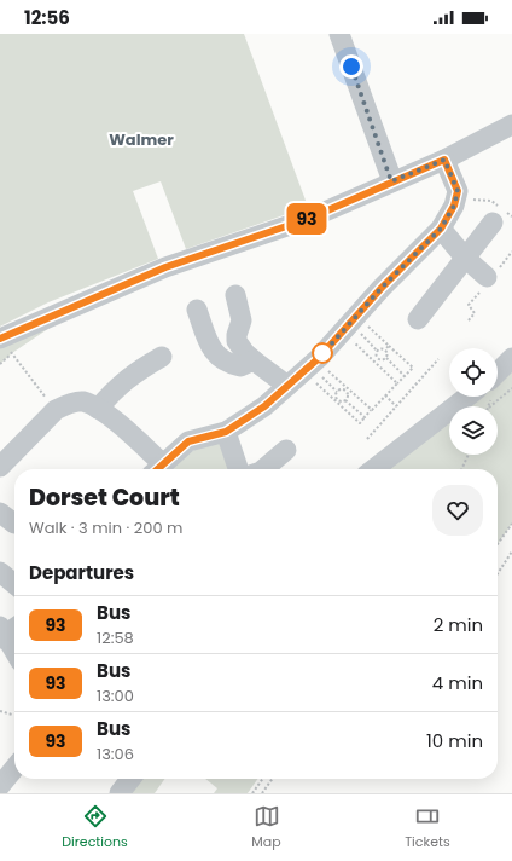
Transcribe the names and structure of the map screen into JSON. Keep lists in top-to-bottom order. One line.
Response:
{"districts":["Walmer"],"lines":["bus line 93"],"page":{"status":"12:56","on_map":"93","heading":[["Dorset Court","Walk · 3 min · 200 m"],"Departures"],"list":[{"mark":"93","name":"Bus","note":"12:58","value":"2 min"},{"mark":"93","name":"Bus","note":"13:00","value":"4 min"},{"mark":"93","name":"Bus","note":"13:06","value":"10 min"}],"tabs":["Directions","Map","Tickets"]}}
